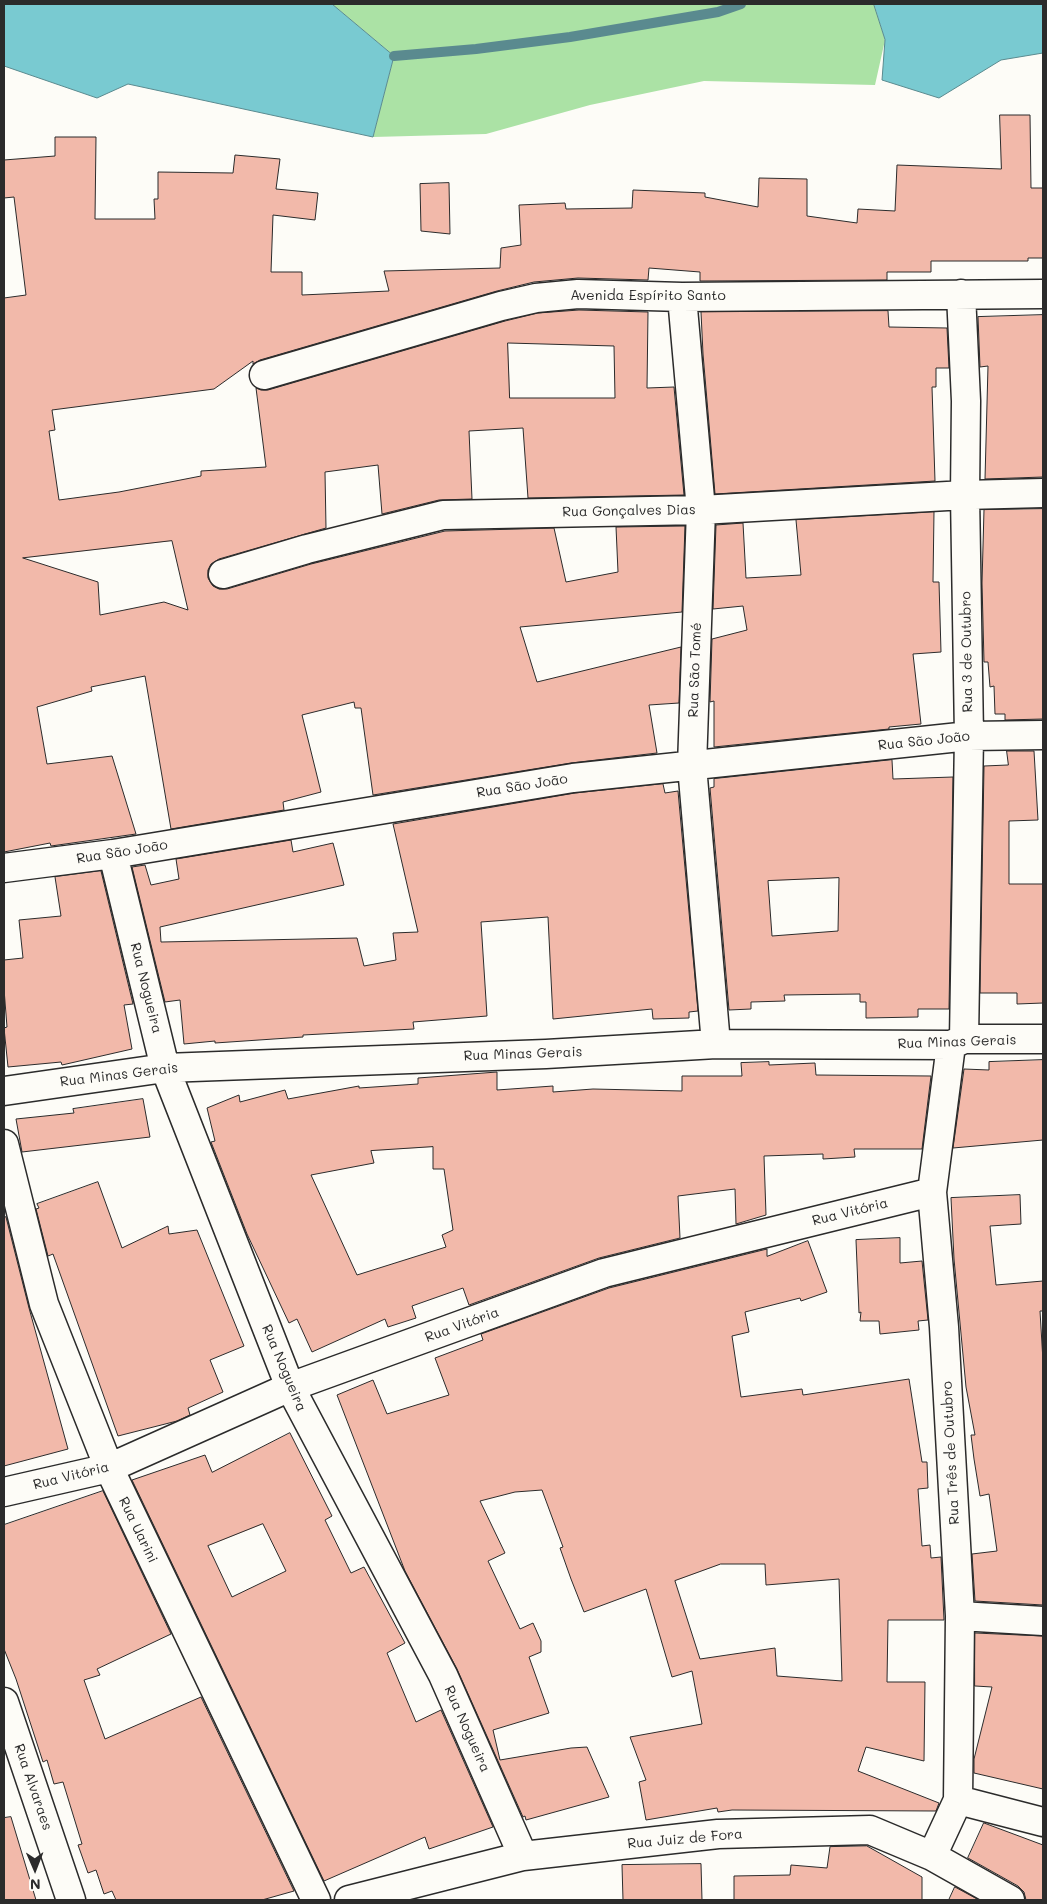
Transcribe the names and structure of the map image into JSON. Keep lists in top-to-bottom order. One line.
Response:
{"streets":{"street":["Avenida Espírito Santo","Rua Gonçalves Dias","Rua 3 de Outubro","Rua São Tomé","Rua São João","Rua Nogueira","Rua Minas Gerais","Rua Vitória","Rua Três de Outubro","Rua Uarini","Rua Alvaraes","Rua Juiz de Fora"]},"crossings":[["Avenida Espírito Santo","Rua 3 de Outubro"],["Avenida Espírito Santo","Rua São Tomé"],["Rua Gonçalves Dias","Rua 3 de Outubro"],["Rua Gonçalves Dias","Rua São Tomé"],["Rua 3 de Outubro","Rua São João"],["Rua 3 de Outubro","Rua Minas Gerais"],["Rua 3 de Outubro","Rua Três de Outubro"],["Rua São Tomé","Rua São João"],["Rua São Tomé","Rua Minas Gerais"],["Rua São João","Rua Nogueira"],["Rua Nogueira","Rua Minas Gerais"],["Rua Nogueira","Rua Vitória"],["Rua Nogueira","Rua Juiz de Fora"],["Rua Minas Gerais","Rua Três de Outubro"],["Rua Vitória","Rua Três de Outubro"],["Rua Vitória","Rua Uarini"],["Rua Três de Outubro","Rua Juiz de Fora"]],"north":"bottom"}
